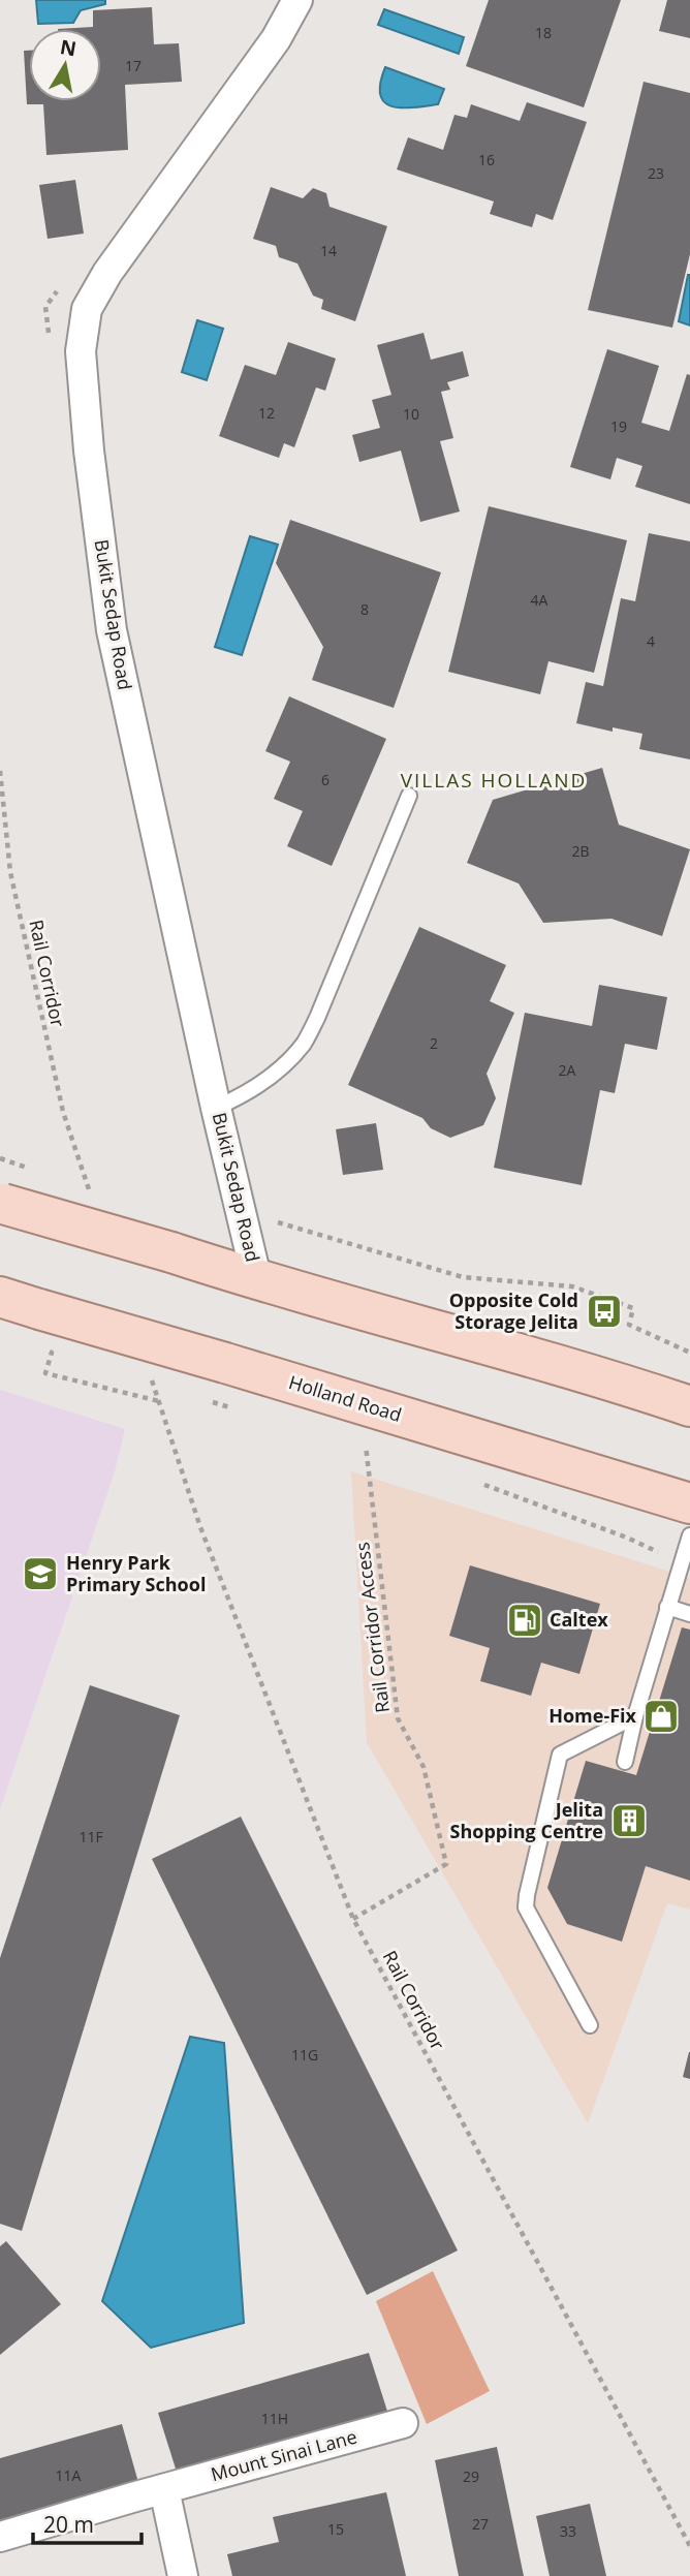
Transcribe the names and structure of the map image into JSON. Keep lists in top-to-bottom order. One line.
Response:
{"streets":{"main road":["Holland Road"],"street":["Bukit Sedap Road","Mount Sinai Lane"],"path":["Rail Corridor","Rail Corridor Access"]},"crossings":[["Rail Corridor","Rail Corridor Access"]],"districts":["VILLAS HOLLAND"],"places":{"bus stop":["Opposite Cold Storage Jelita"],"school or university":["Henry Park Primary School"],"fuel station":["Caltex"],"shop":["Home-Fix"],"building":["Jelita Shopping Centre"]},"house_numbers":["18","17","16","23","14","12","10","19","4A","8","4","6","2B","2","2A","11F","11G","11H","11A","29","27","15","33"],"scale_bar":"20 m","north":"top"}
